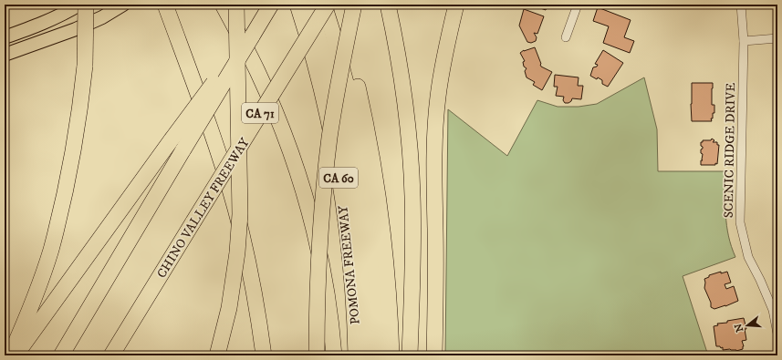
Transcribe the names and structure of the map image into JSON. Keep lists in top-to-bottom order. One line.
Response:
{"streets":{"highway":["CA 71","CA 60","CHINO VALLEY FREEWAY","POMONA FREEWAY"],"street":["SCENIC RIDGE DRIVE"]},"north":"left"}
